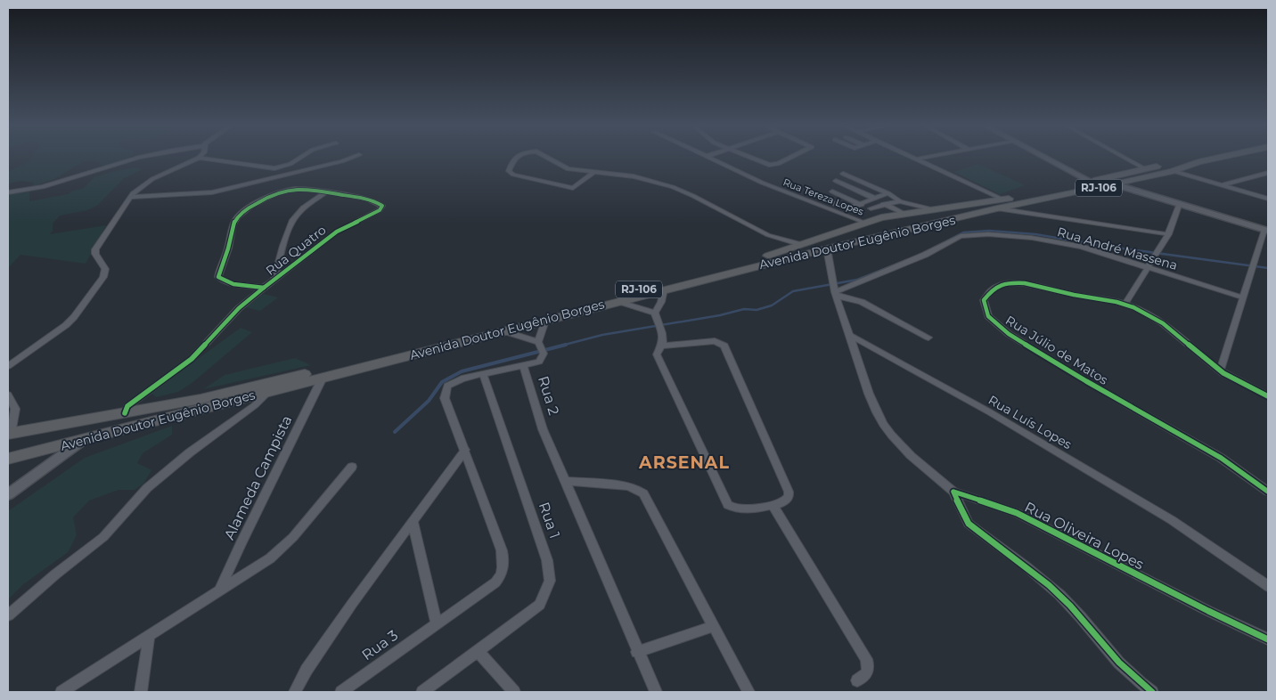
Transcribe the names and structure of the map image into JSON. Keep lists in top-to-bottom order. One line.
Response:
{"streets":{"highway":["RJ-106","Avenida Doutor Eugênio Borges"],"street":["Rua Tereza Lopes","Rua André Massena","Rua Quatro","Rua Júlio de Matos","Rua 2","Rua Luís Lopes","Alameda Campista","Rua 1","Rua Oliveira Lopes","Rua 3"]},"crossings":[["Rua Tereza Lopes","Avenida Doutor Eugênio Borges"],["Avenida Doutor Eugênio Borges","Rua Quatro"],["Avenida Doutor Eugênio Borges","Alameda Campista"],["Rua Luís Lopes","Rua Oliveira Lopes"]],"districts":["ARSENAL"]}
